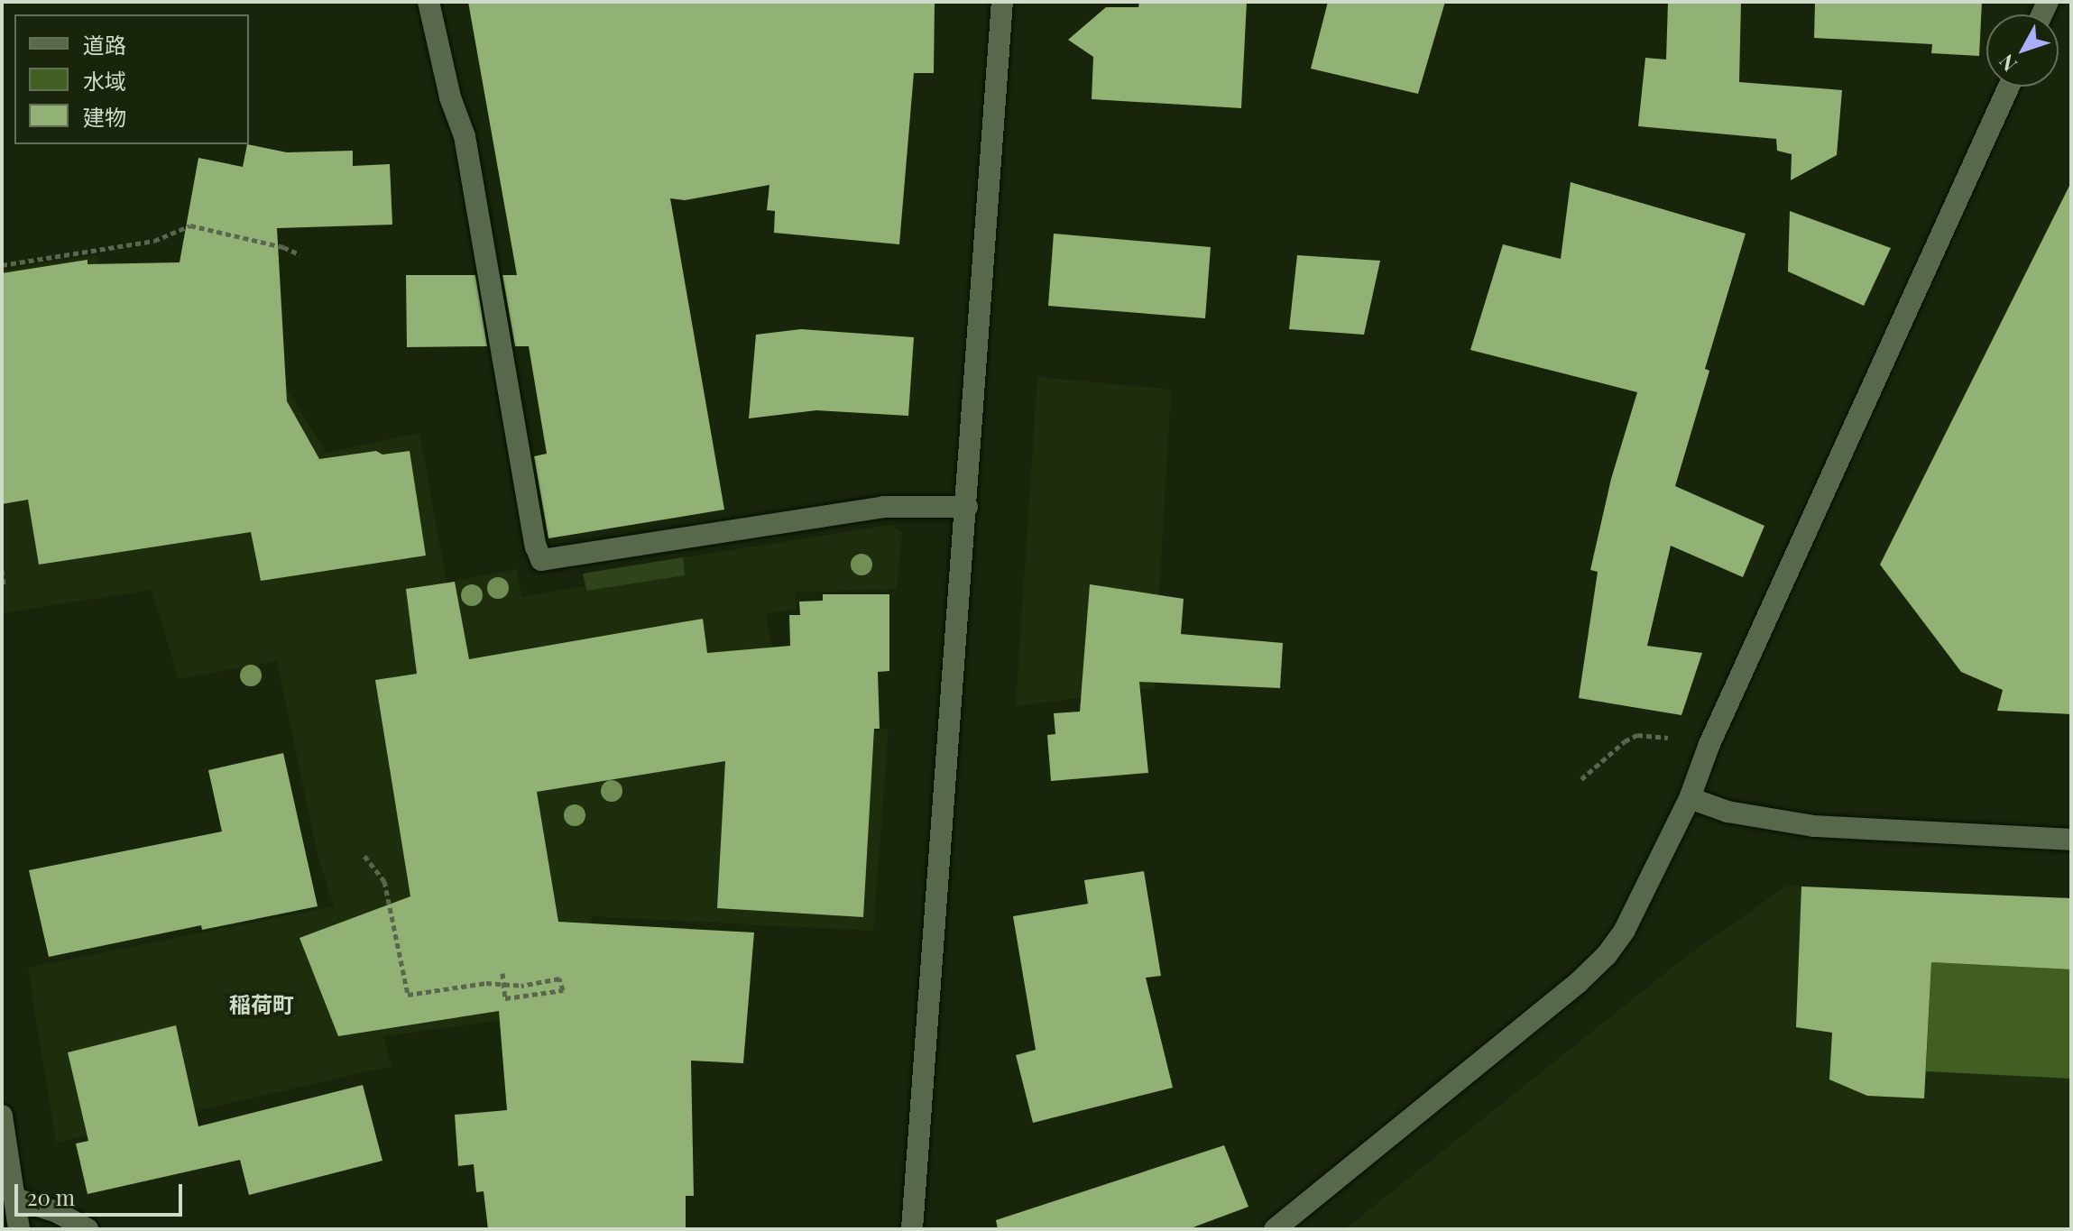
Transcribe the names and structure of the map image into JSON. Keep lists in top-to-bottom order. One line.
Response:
{"districts":["稲荷町"],"legend":["道路","水域","建物"],"scale_bar":"20 m","north":"bottom left"}
